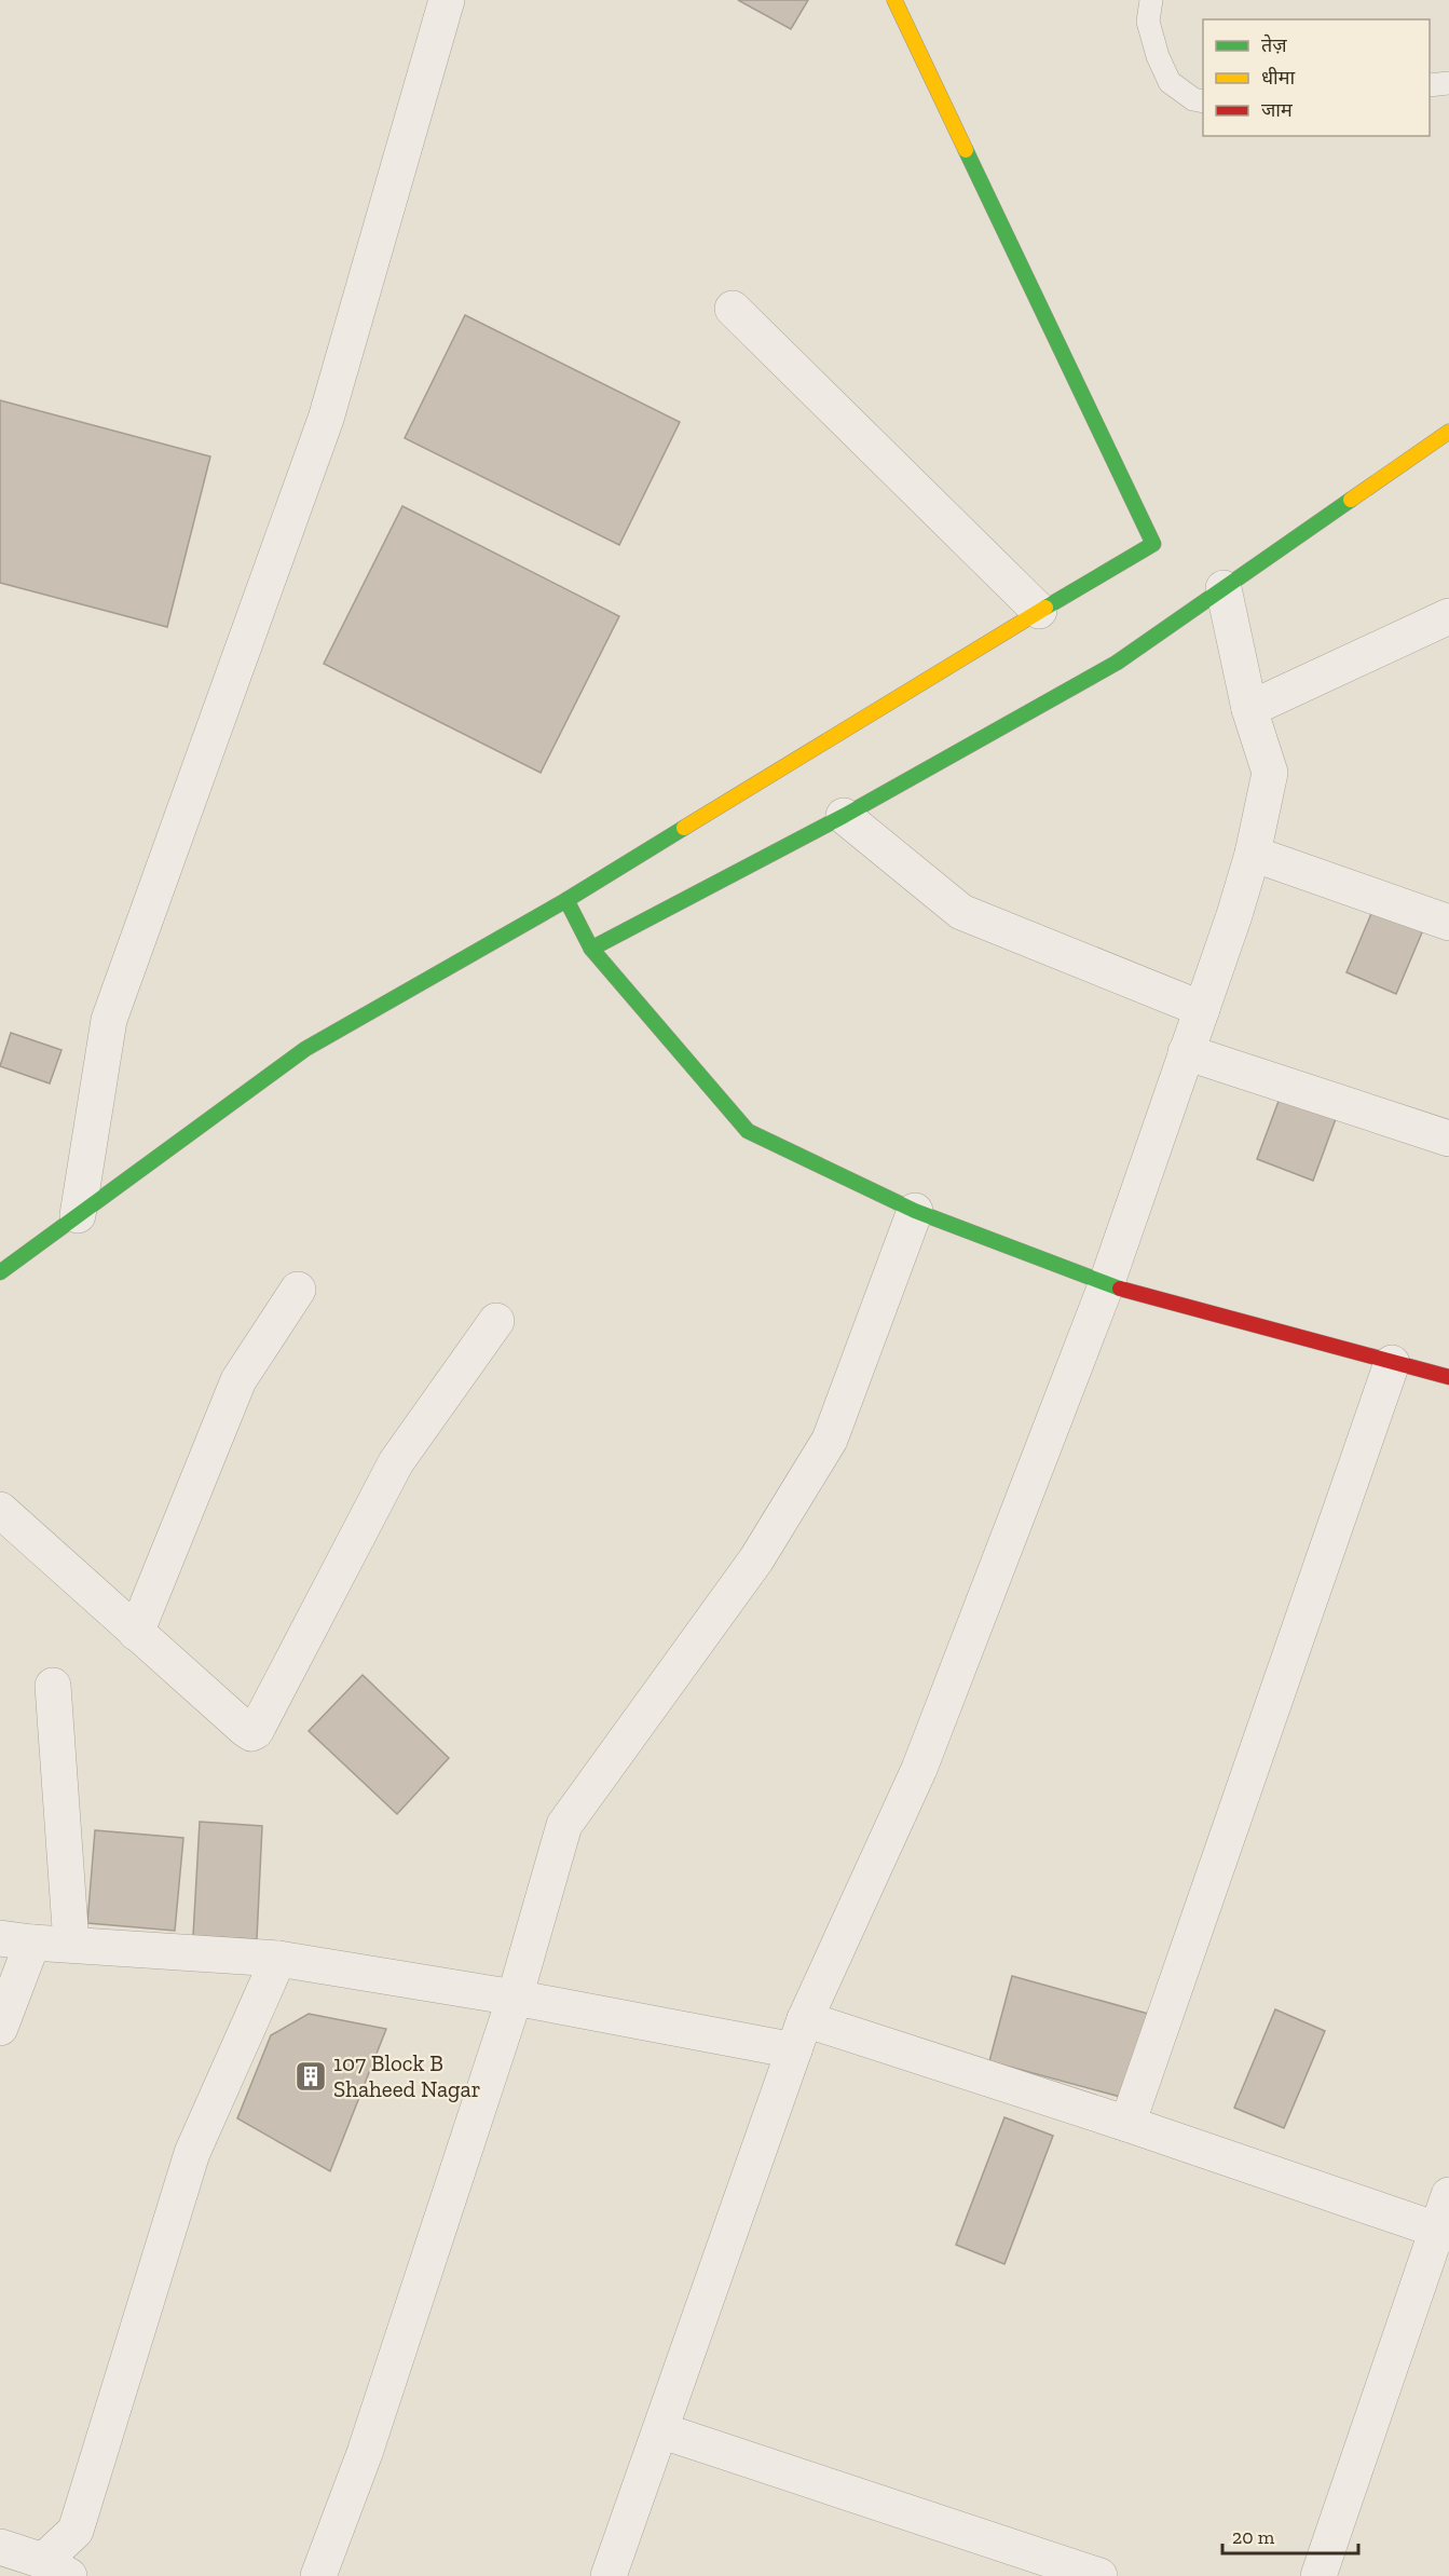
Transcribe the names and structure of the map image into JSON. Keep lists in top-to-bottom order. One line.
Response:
{"places":{"building":["107 Block B Shaheed Nagar"]},"legend":["तेज़","धीमा","जाम"],"scale_bar":"20 m"}
